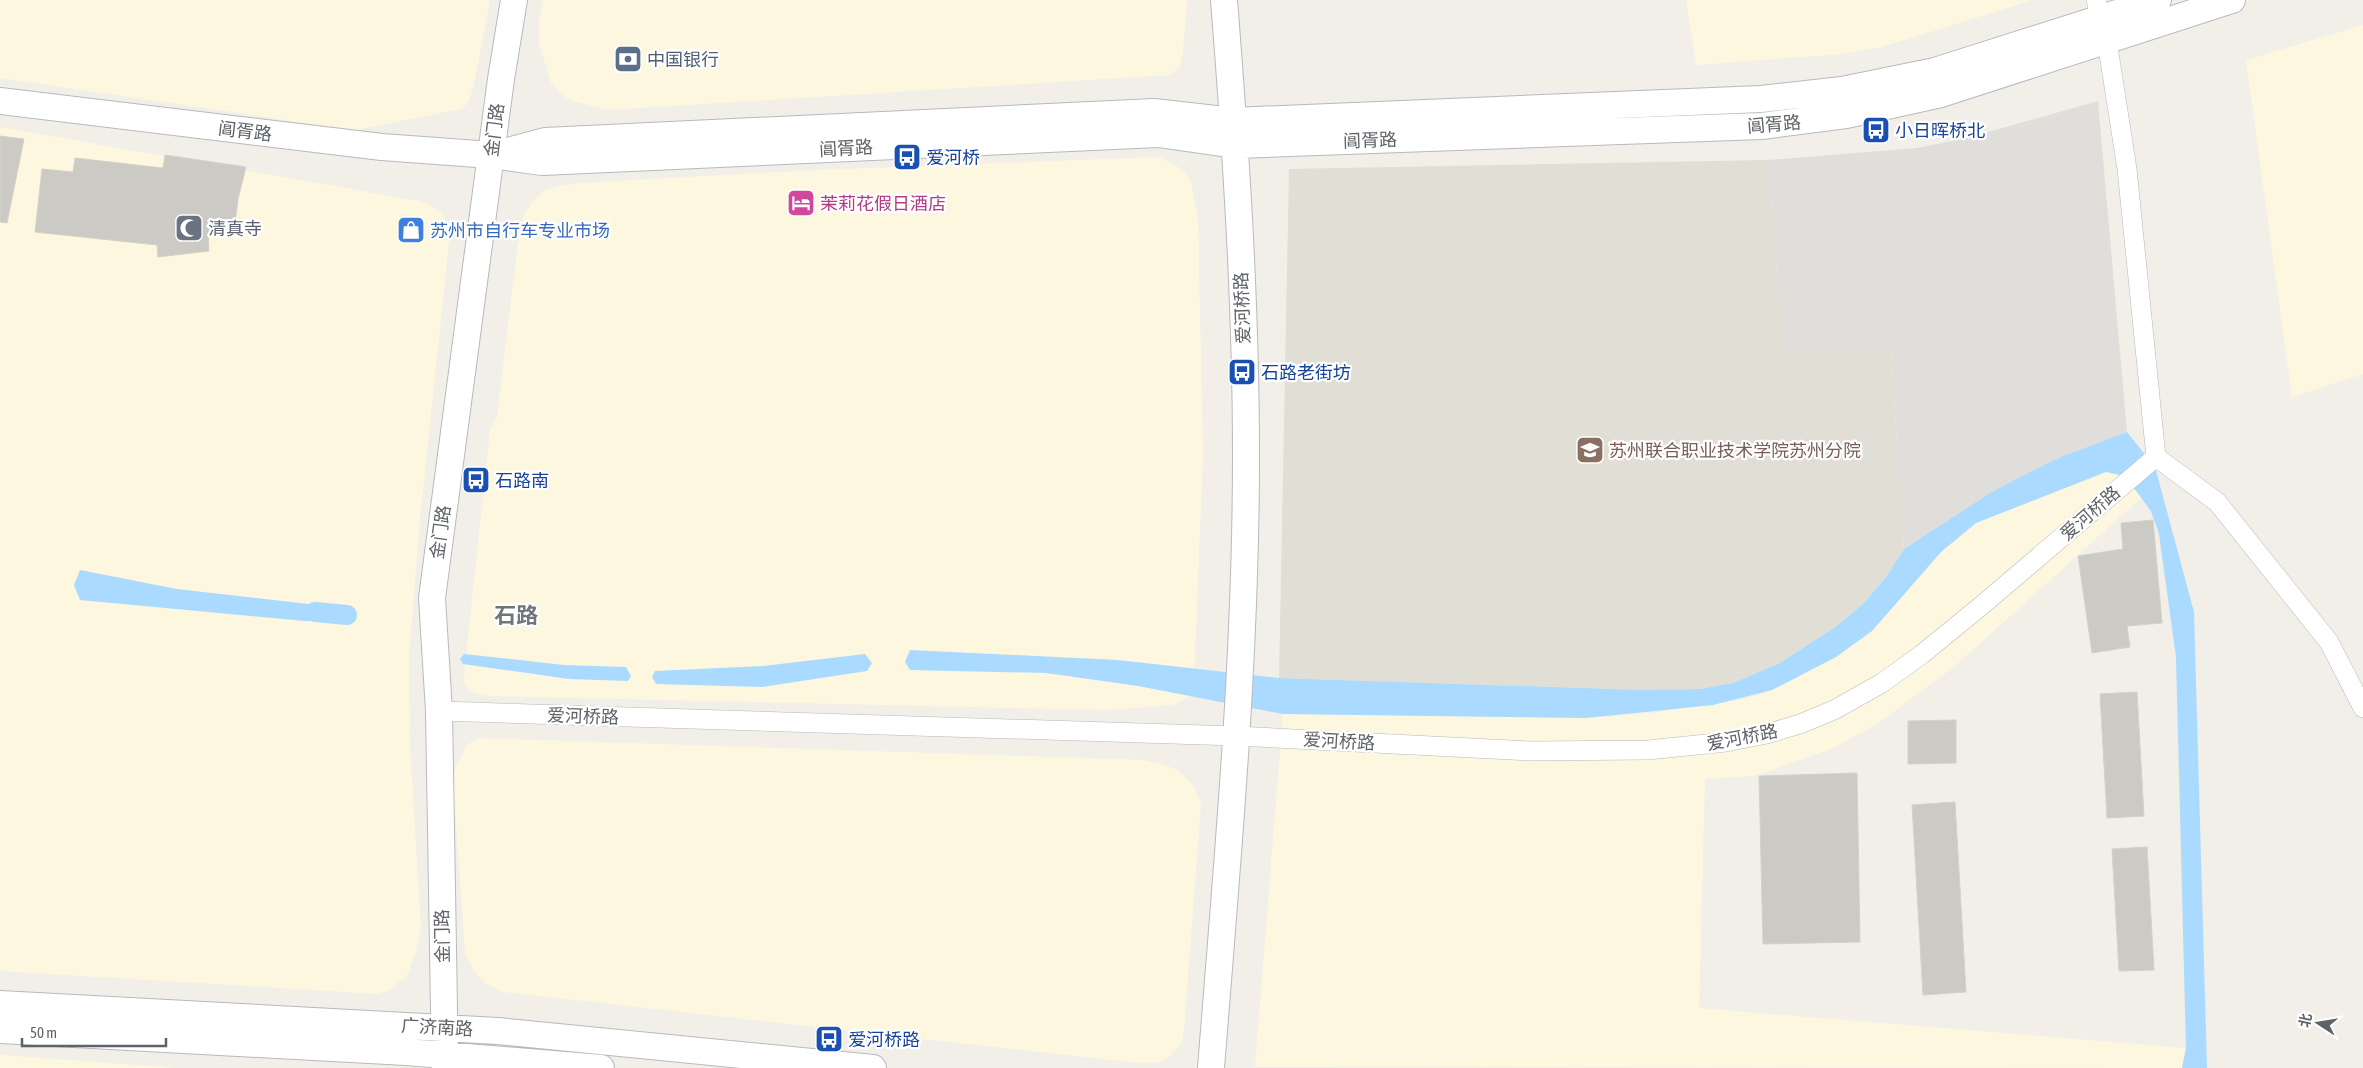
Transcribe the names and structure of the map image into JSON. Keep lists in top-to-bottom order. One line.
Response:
{"streets":{"main road":["阊胥路","金门路","爱河桥路","广济南路"]},"crossings":[["阊胥路","金门路"],["阊胥路","爱河桥路"],["金门路","爱河桥路"],["金门路","广济南路"]],"districts":["石路"],"places":{"bank":["中国银行"],"bus stop":["小日晖桥北","爱河桥","石路老街坊","石路南","爱河桥路"],"hotel":["茉莉花假日酒店"],"mosque":["清真寺"],"shop":["苏州市自行车专业市场"],"school or university":["苏州联合职业技术学院苏州分院"]},"scale_bar":"50 m","north":"left"}
